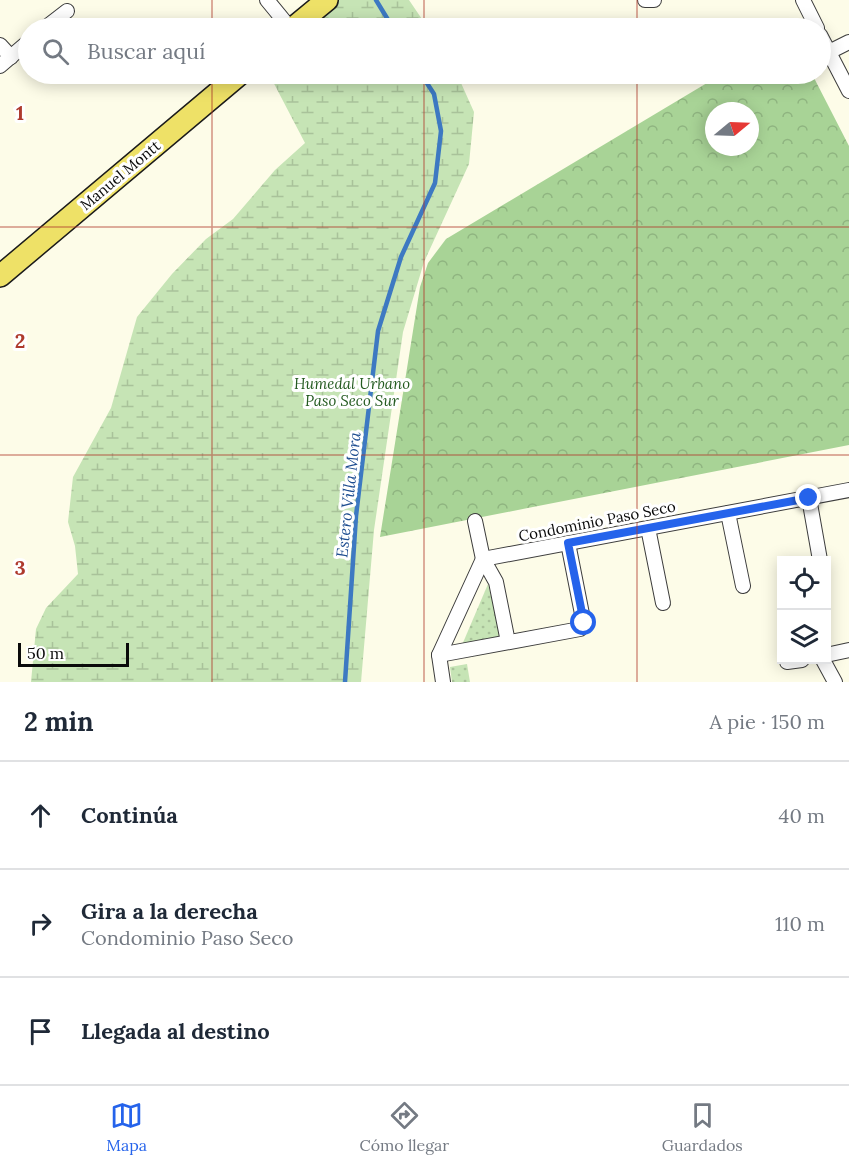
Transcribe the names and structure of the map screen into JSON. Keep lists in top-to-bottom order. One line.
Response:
{"streets":{"main road":["Manuel Montt"],"street":["Condominio Paso Seco"]},"water":["Estero Villa Mora"],"parks":["Humedal Urbano Paso Seco Sur"],"scale_bar":"50 m","north":"right","page":{"search":"Buscar aquí","scale":"50 m","heading":["2 min","A pie · 150 m"],"list":[["Continúa","40 m"],["Gira a la derecha","Condominio Paso Seco","110 m"],"Llegada al destino"],"nav":["Mapa","Cómo llegar","Guardados"]},"grid":{"rows":["1","2","3"]}}
